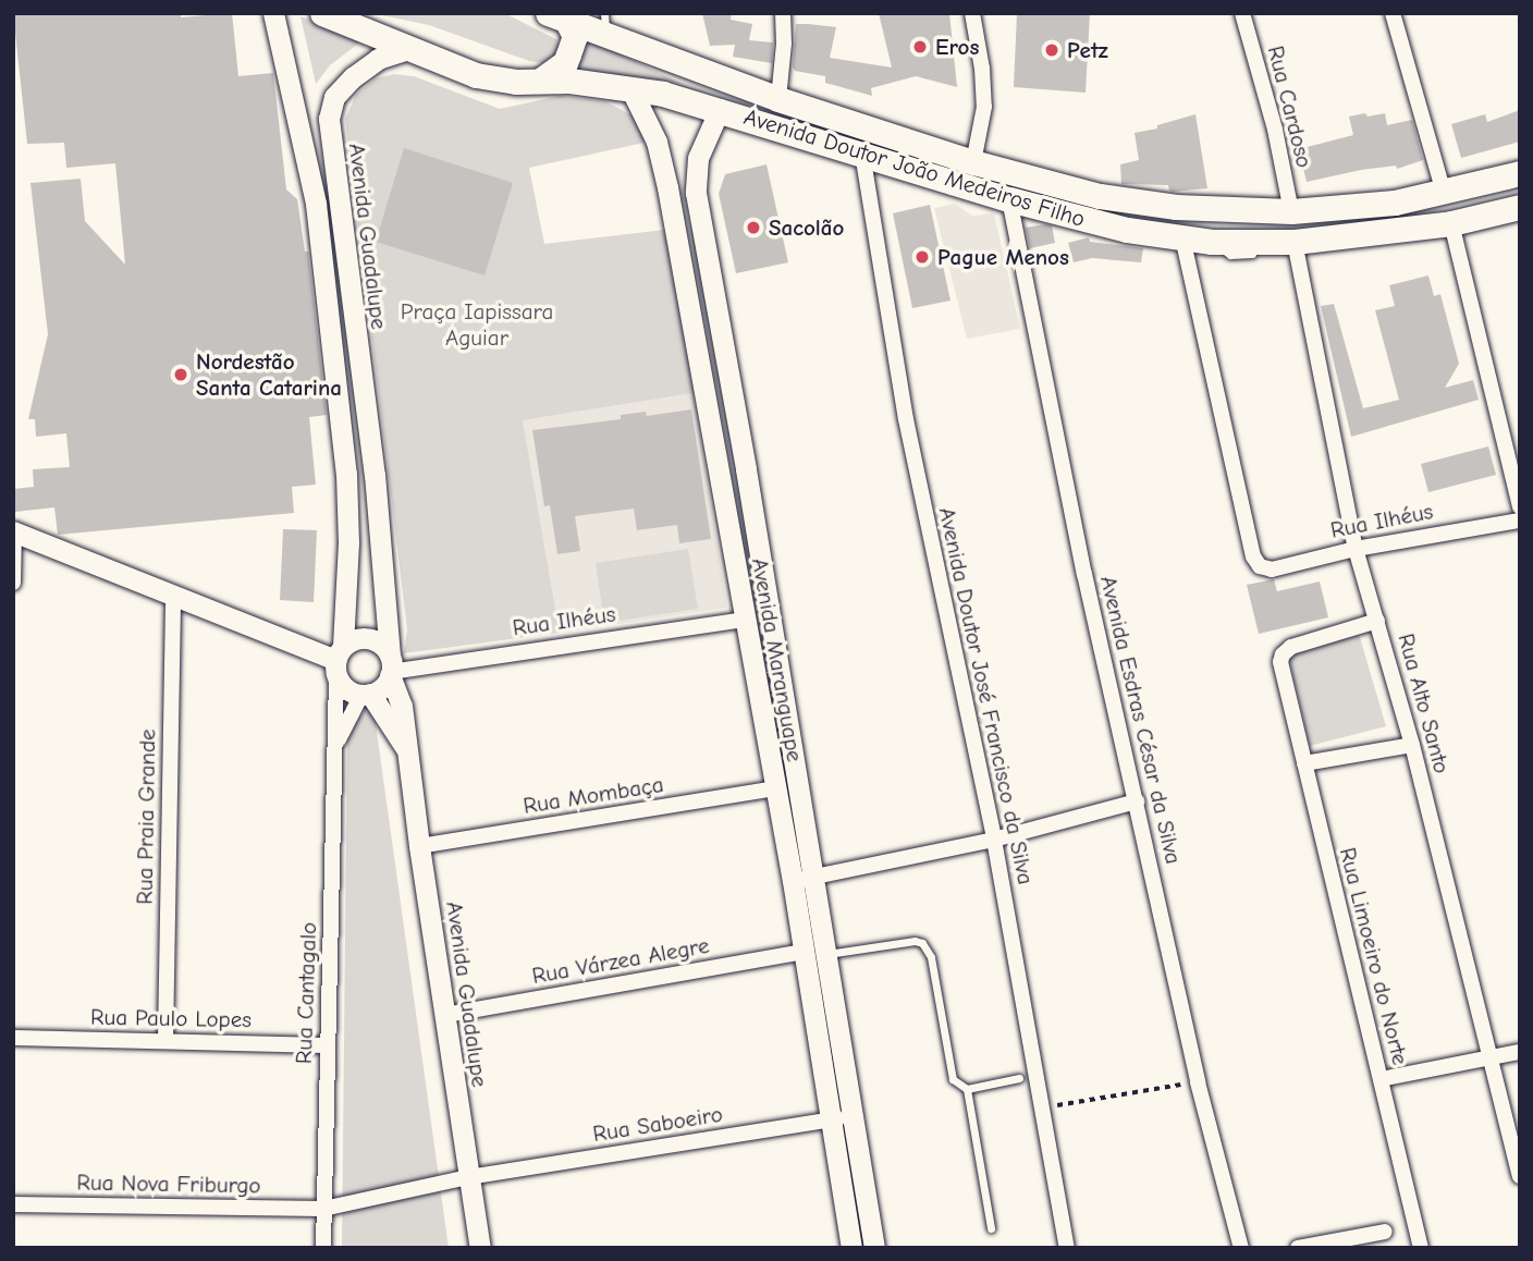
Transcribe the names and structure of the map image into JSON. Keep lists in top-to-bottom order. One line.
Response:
{"streets":{"main road":["Avenida Doutor João Medeiros Filho","Avenida Guadalupe","Avenida Maranguape"],"street":["Rua Cardoso","Rua Ilhéus","Avenida Doutor José Francisco da Silva","Rua Alto Santo","Avenida Esdras César da Silva","Rua Mombaça","Rua Praia Grande","Rua Limoeiro do Norte","Rua Várzea Alegre","Rua Cantagalo","Rua Paulo Lopes","Rua Saboeiro","Rua Nova Friburgo"]},"crossings":[["Rua Cardoso","Avenida Doutor João Medeiros Filho"],["Avenida Doutor João Medeiros Filho","Avenida Guadalupe"],["Avenida Doutor João Medeiros Filho","Rua Ilhéus"],["Avenida Doutor João Medeiros Filho","Avenida Maranguape"],["Avenida Doutor João Medeiros Filho","Avenida Doutor José Francisco da Silva"],["Avenida Doutor João Medeiros Filho","Rua Alto Santo"],["Avenida Doutor João Medeiros Filho","Avenida Esdras César da Silva"],["Avenida Guadalupe","Rua Ilhéus"],["Avenida Guadalupe","Rua Mombaça"],["Avenida Guadalupe","Rua Várzea Alegre"],["Avenida Guadalupe","Rua Cantagalo"],["Avenida Guadalupe","Rua Saboeiro"],["Rua Ilhéus","Avenida Maranguape"],["Rua Ilhéus","Rua Alto Santo"],["Rua Ilhéus","Rua Cantagalo"],["Avenida Maranguape","Rua Mombaça"],["Avenida Maranguape","Rua Várzea Alegre"],["Avenida Maranguape","Rua Saboeiro"],["Rua Alto Santo","Rua Limoeiro do Norte"],["Rua Praia Grande","Rua Paulo Lopes"],["Rua Cantagalo","Rua Paulo Lopes"],["Rua Cantagalo","Rua Saboeiro"],["Rua Cantagalo","Rua Nova Friburgo"],["Rua Saboeiro","Rua Nova Friburgo"]],"parks":["Praça Iapissara Aguiar"],"places":["Eros","Petz","Sacolão","Pague Menos","Nordestão Santa Catarina"]}
